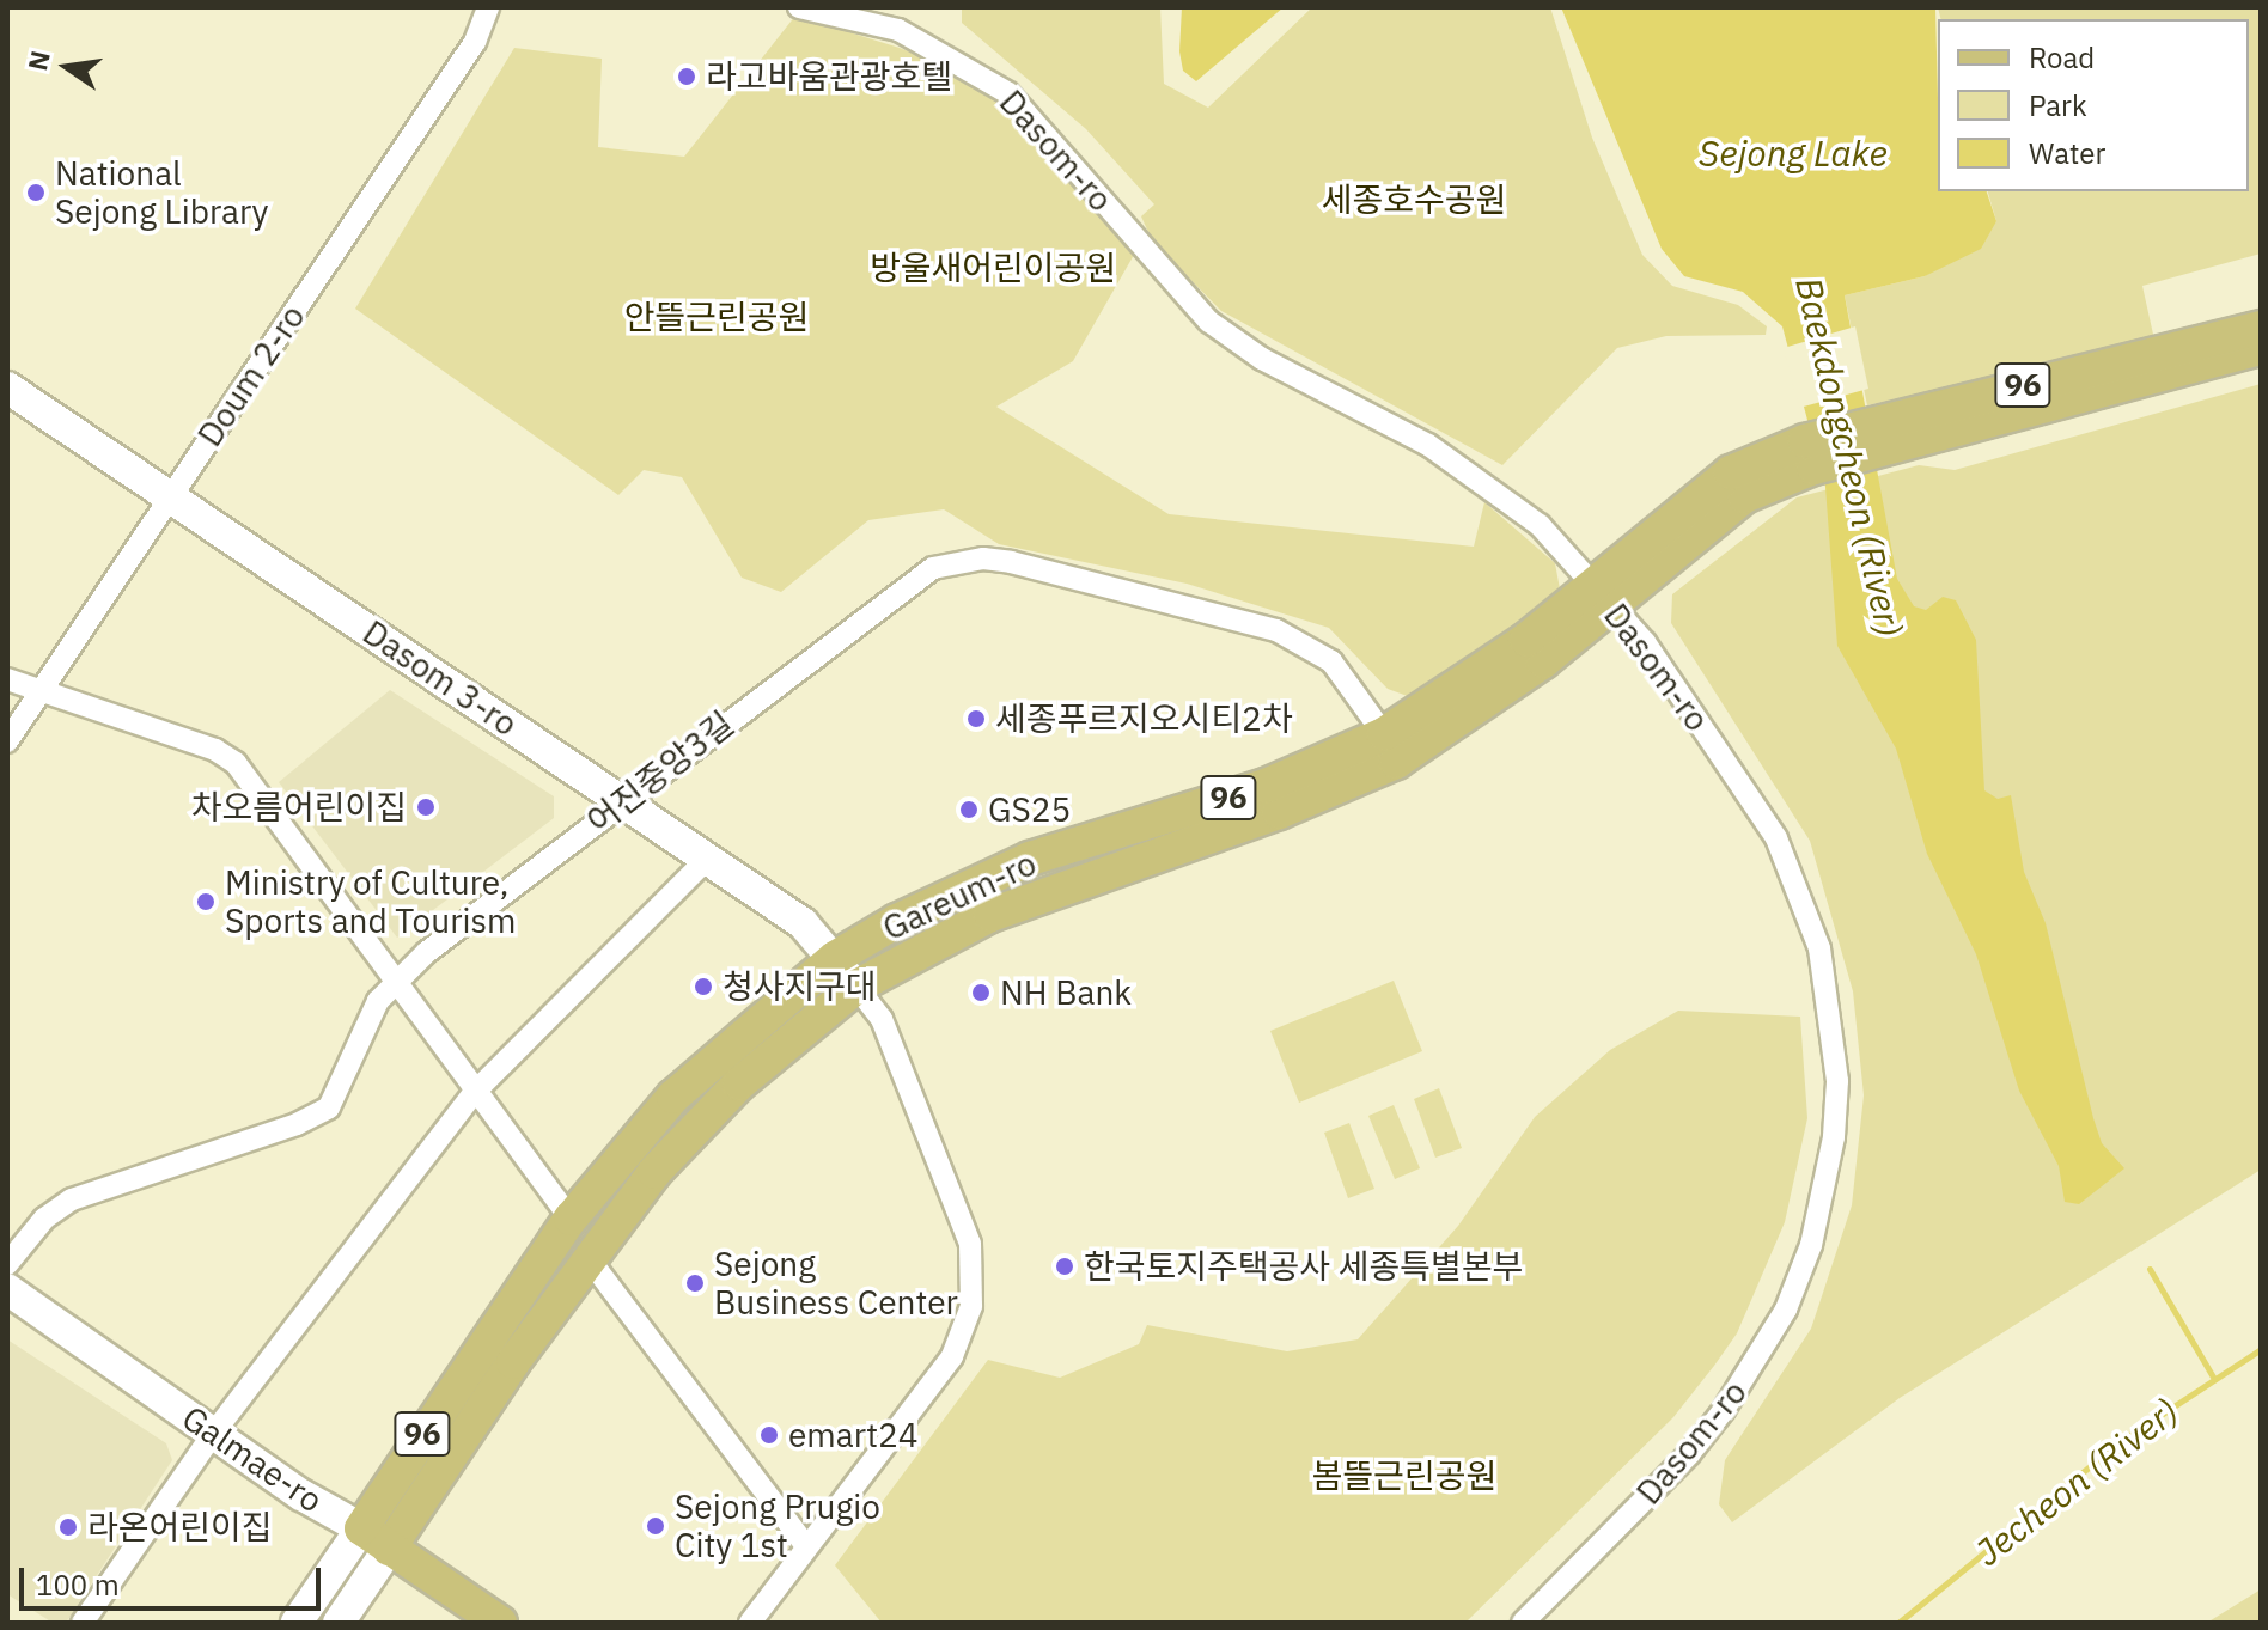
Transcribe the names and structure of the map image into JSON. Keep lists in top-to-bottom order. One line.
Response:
{"streets":{"main road":["96","Gareum-ro","Galmae-ro"],"street":["Dasom-ro","Doum 2-ro","Dasom 3-ro","어진중앙3길"]},"crossings":[["Dasom-ro","96"],["Dasom-ro","Gareum-ro"],["Doum 2-ro","Dasom 3-ro"],["96","Gareum-ro"],["Dasom 3-ro","어진중앙3길"],["Dasom 3-ro","Gareum-ro"],["어진중앙3길","Gareum-ro"],["Gareum-ro","Galmae-ro"]],"water":["Sejong Lake","Baekdongcheon (River)","Jecheon (River)"],"parks":["세종호수공원","방울새어린이공원","안뜰근린공원","봄뜰근린공원"],"places":["라고바움관광호텔","National Sejong Library","세종푸르지오시티2차","차오름어린이집","GS25","Ministry of Culture, Sports and Tourism","청사지구대","NH Bank","한국토지주택공사 세종특별본부","Sejong Business Center","emart24","Sejong Prugio City 1st","라온어린이집"],"legend":["Road","Park","Water"],"scale_bar":"100 m","north":"left"}
